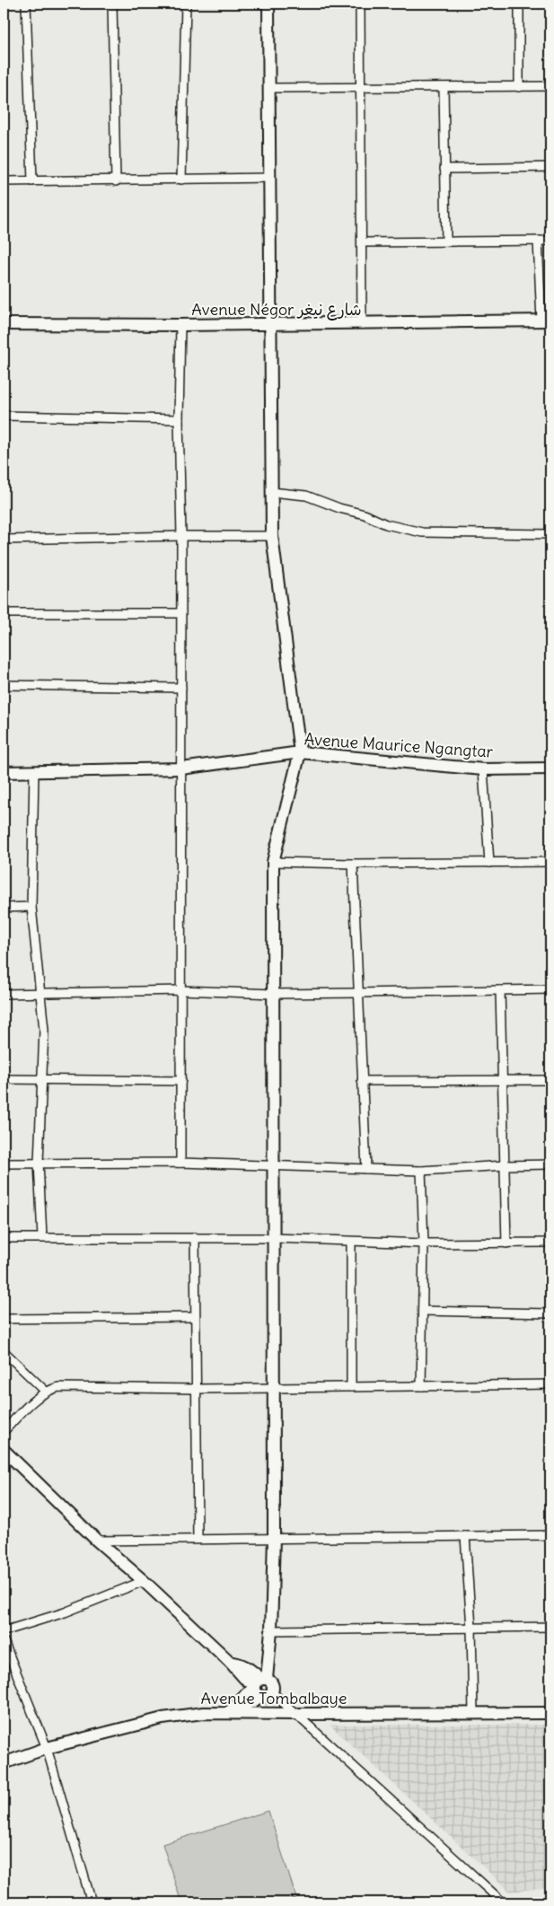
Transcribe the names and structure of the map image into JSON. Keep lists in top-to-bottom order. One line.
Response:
{"streets":{"street":["Avenue Négor شارع نيغر","Avenue Maurice Ngangtar","Avenue Tombalbaye"]}}
